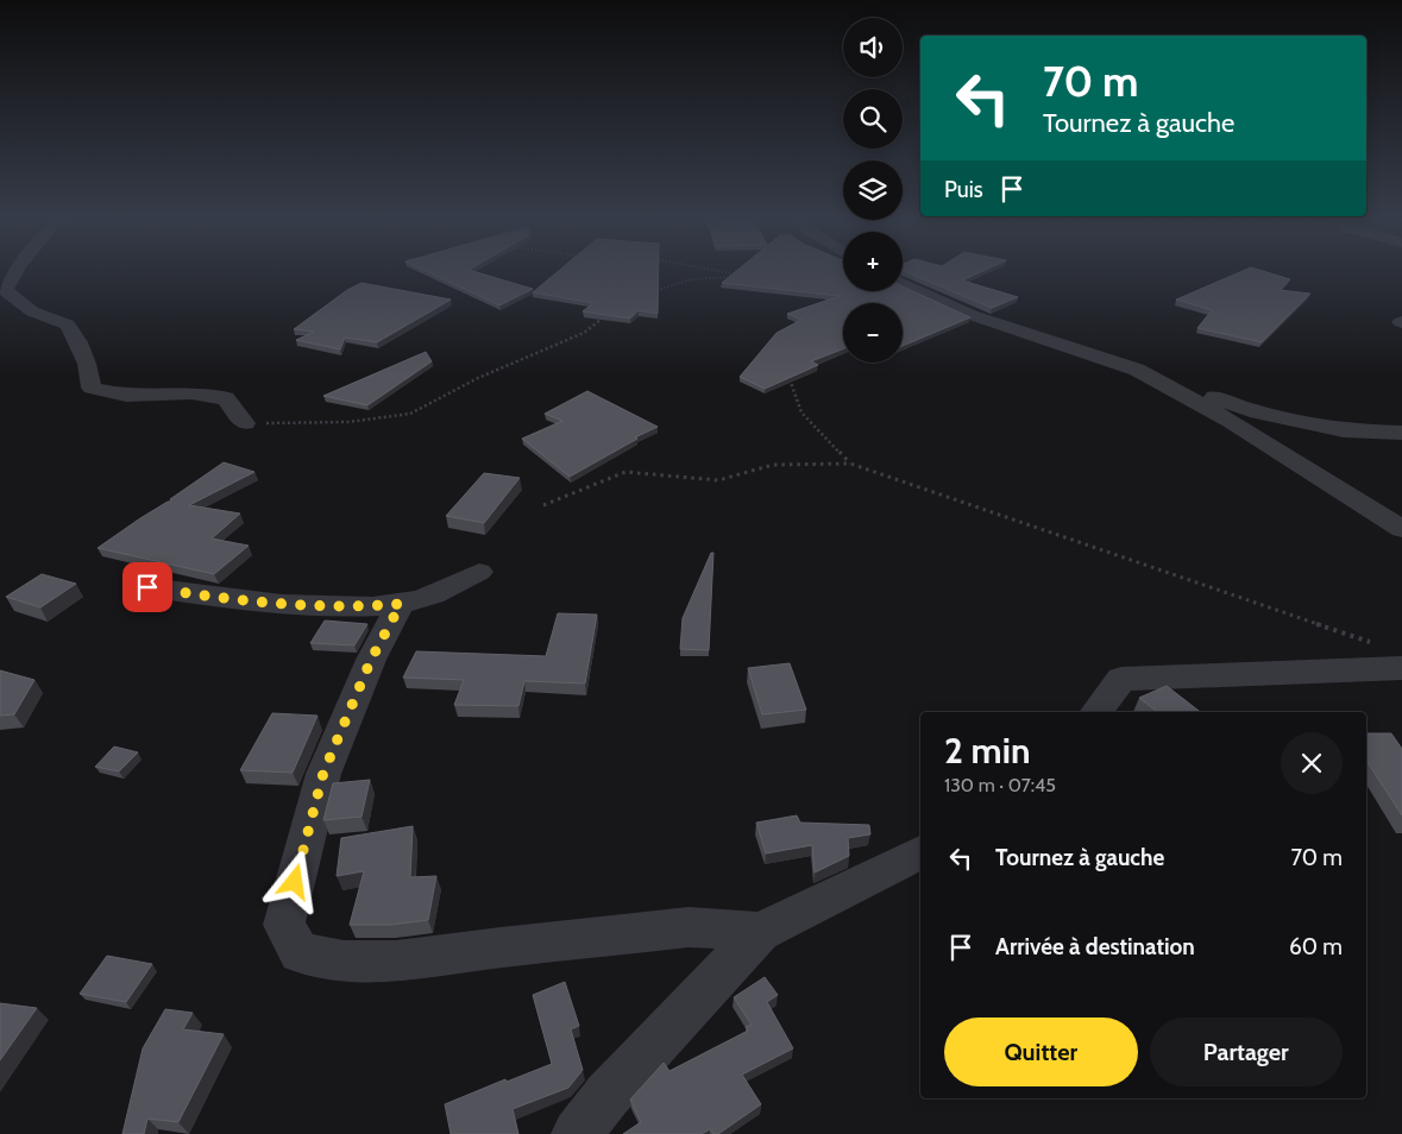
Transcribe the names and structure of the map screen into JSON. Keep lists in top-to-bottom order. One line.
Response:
{"page":{"map_buttons":["+","−"],"turn":["70 m","Tournez à gauche"],"then":"Puis","heading":["2 min","130 m · 07:45"],"list":[{"name":"Tournez à gauche","value":"70 m"},{"name":"Arrivée à destination","value":"60 m"}],"buttons":["Quitter","Partager"]}}
